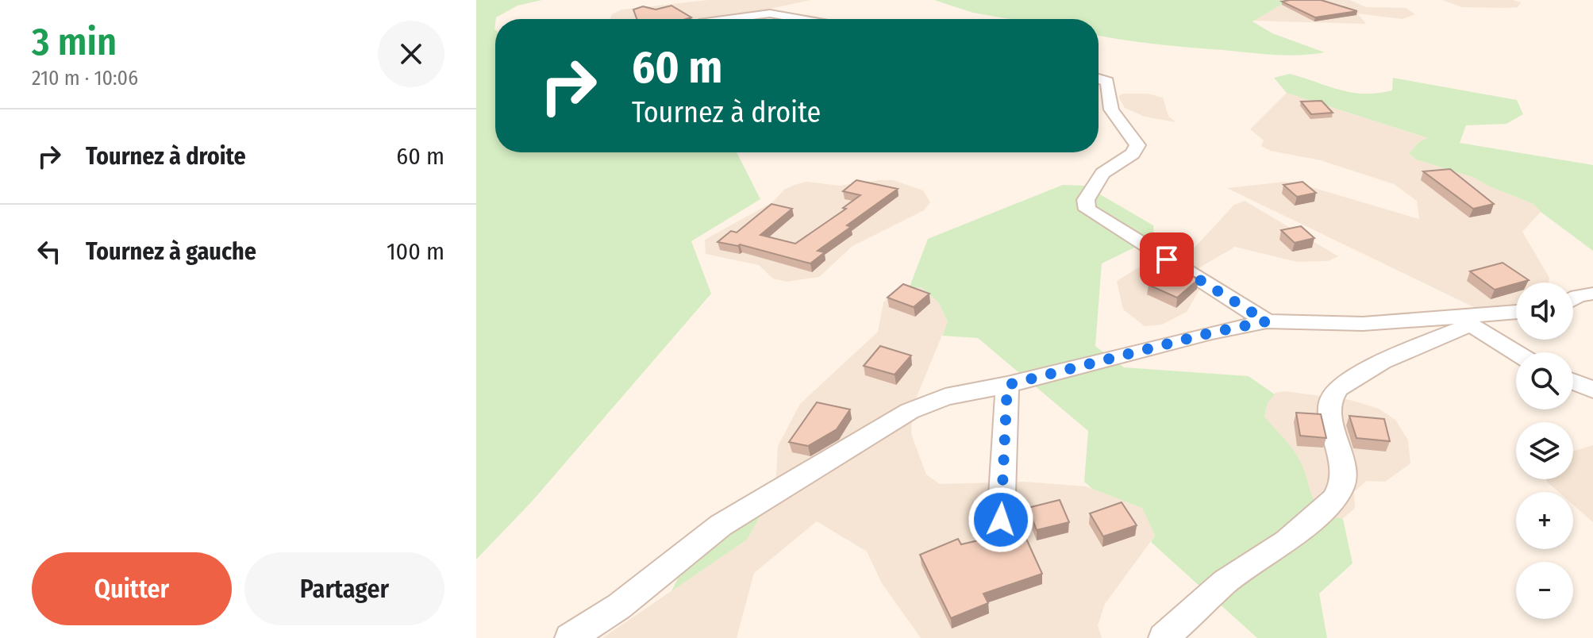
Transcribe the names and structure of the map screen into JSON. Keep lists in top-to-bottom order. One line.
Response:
{"page":{"heading":["3 min","210 m · 10:06"],"turn":["60 m","Tournez à droite"],"list":[{"name":"Tournez à droite","value":"60 m"},{"name":"Tournez à gauche","value":"100 m"}],"map_buttons":["+","−"],"buttons":["Quitter","Partager"]}}
